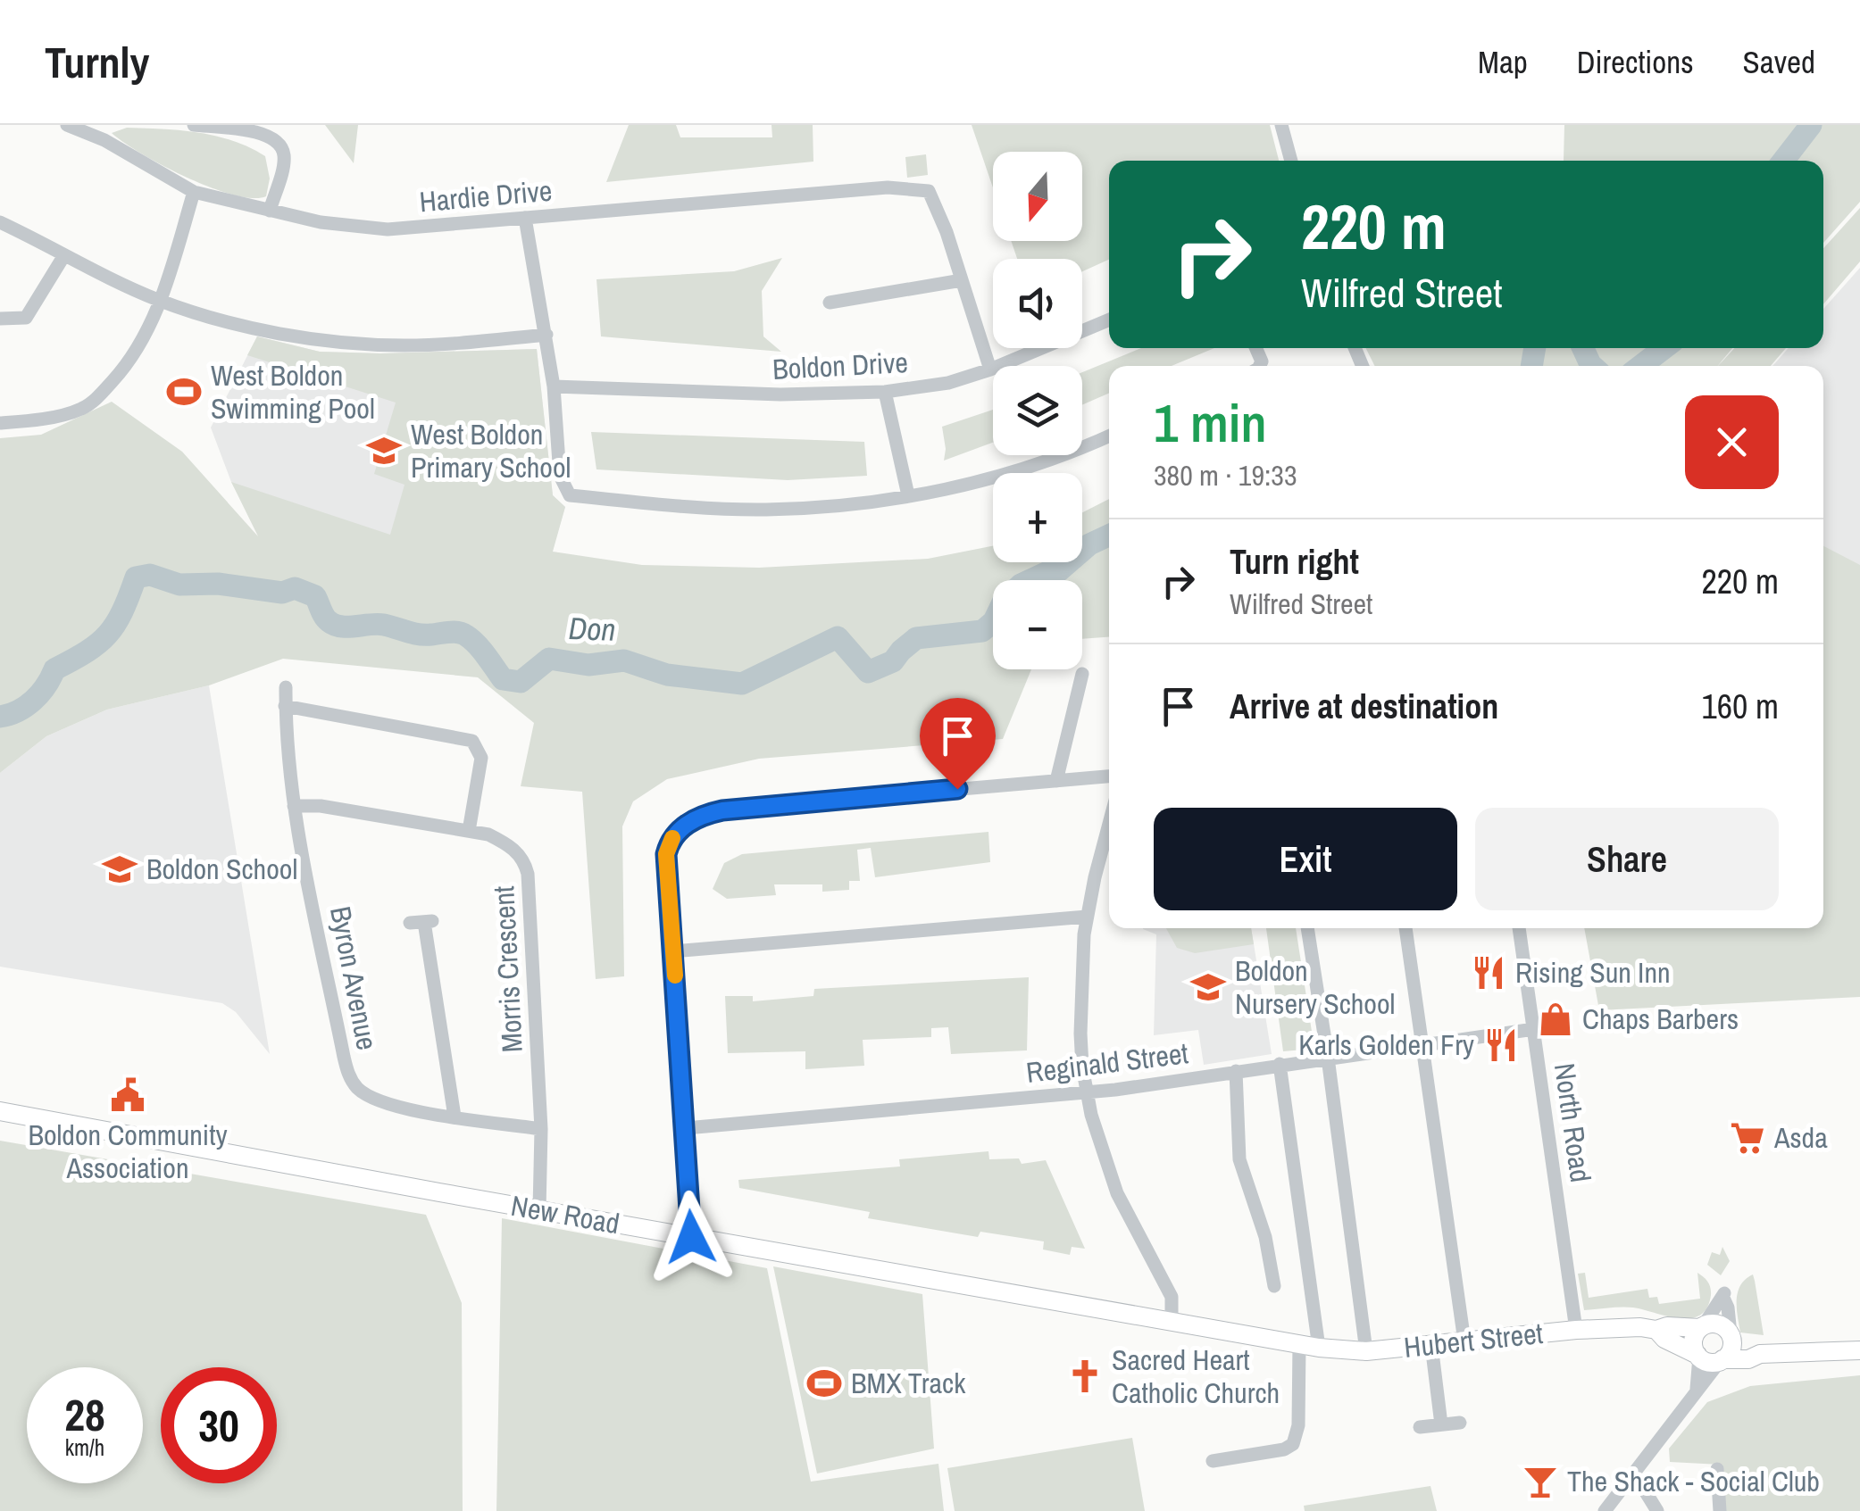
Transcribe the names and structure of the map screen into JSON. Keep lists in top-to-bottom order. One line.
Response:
{"streets":{"main road":["New Road","Hubert Street"],"street":["Hardie Drive","Boldon Drive","Morris Crescent","Byron Avenue","Reginald Street","North Road"]},"crossings":[["Morris Crescent","Byron Avenue"],["Morris Crescent","New Road"],["Reginald Street","North Road"],["North Road","Hubert Street"],["New Road","Hubert Street"]],"water":["Don"],"places":{"sports":["West Boldon Swimming Pool","BMX Track"],"school or university":["West Boldon Primary School","Boldon School","Boldon Nursery School"],"restaurant":["Rising Sun Inn","Karls Golden Fry"],"shop":["Chaps Barbers"],"public building":["Boldon Community Association"],"supermarket":["Asda"],"church":["Sacred Heart Catholic Church"],"bar":["The Shack - Social Club"]},"north":"bottom","page":{"header":"Turnly","nav":["Map","Directions","Saved"],"map_buttons":["+","−"],"turn":["220 m","Wilfred Street"],"heading":["1 min","380 m · 19:33"],"list":[{"name":"Turn right","note":"Wilfred Street","value":"220 m"},{"name":"Arrive at destination","value":"160 m"}],"buttons":["Exit","Share"],"speed":"28 km/h","limit":"30"}}
